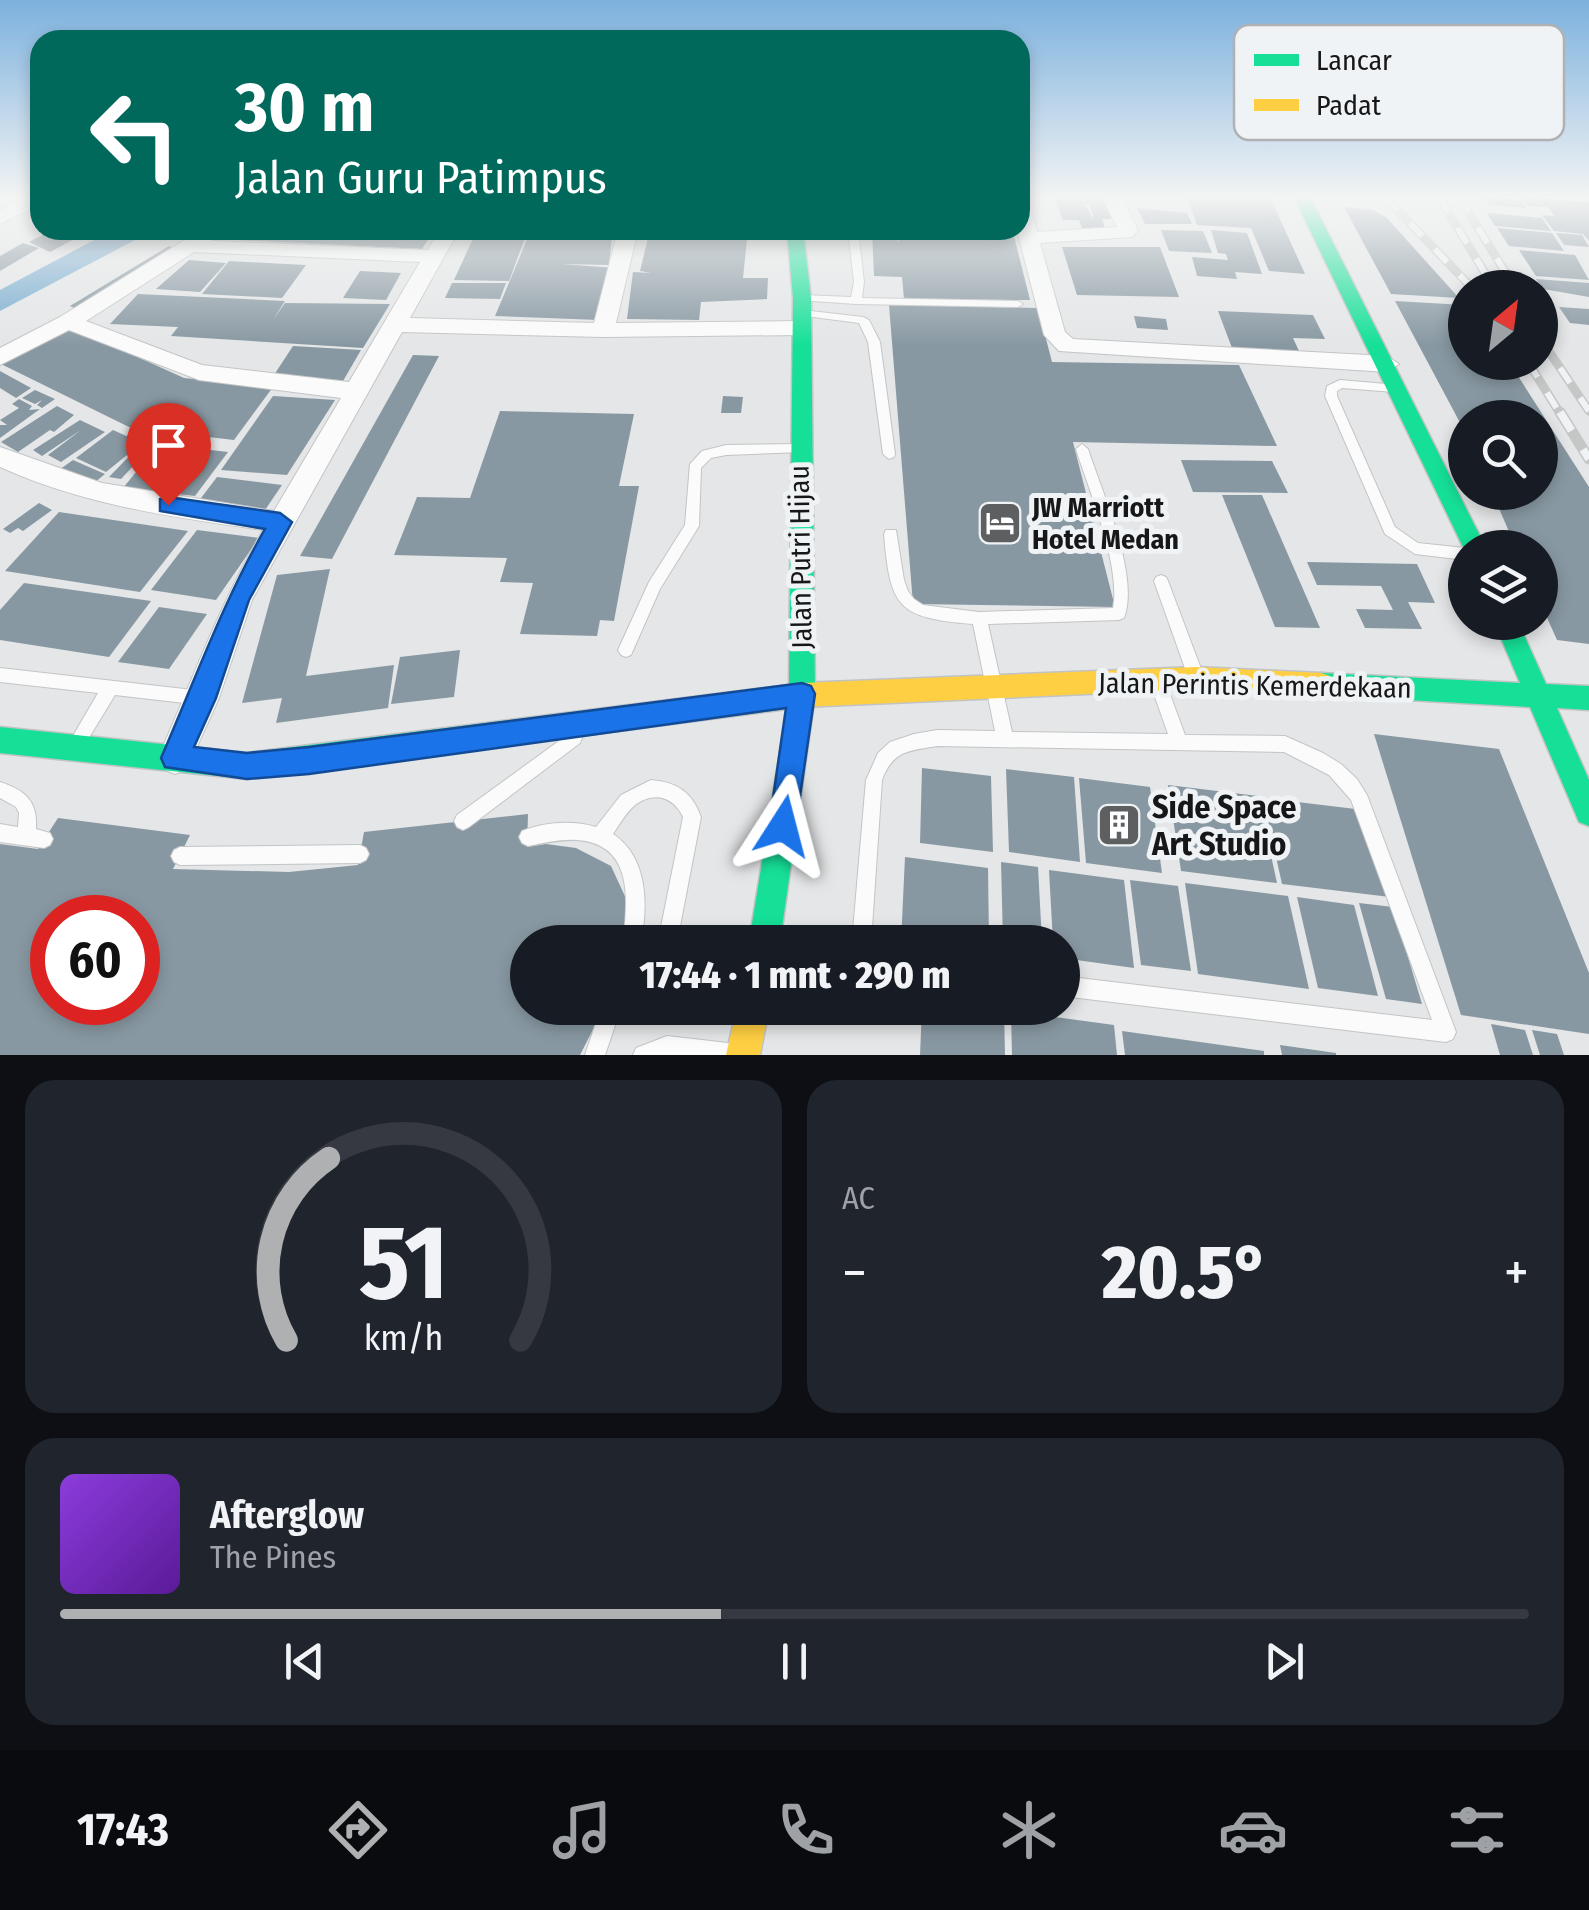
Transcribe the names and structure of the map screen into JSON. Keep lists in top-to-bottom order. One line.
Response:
{"streets":{"main road":["Jalan Putri Hijau","Jalan Perintis Kemerdekaan"]},"crossings":[["Jalan Putri Hijau","Jalan Perintis Kemerdekaan"]],"places":{"hotel":["JW Marriott Hotel Medan"],"building":["Side Space Art Studio"]},"legend":["Lancar","Padat"],"north":"top right","page":{"turn":["30 m","Jalan Guru Patimpus"],"limit":"60","trip":"17:44 · 1 mnt · 290 m","tile":"AC","heat":["−","20.5°","+"],"song":["Afterglow","The Pines"],"tabs":"17:43","gauge":["51","km/h"]}}
